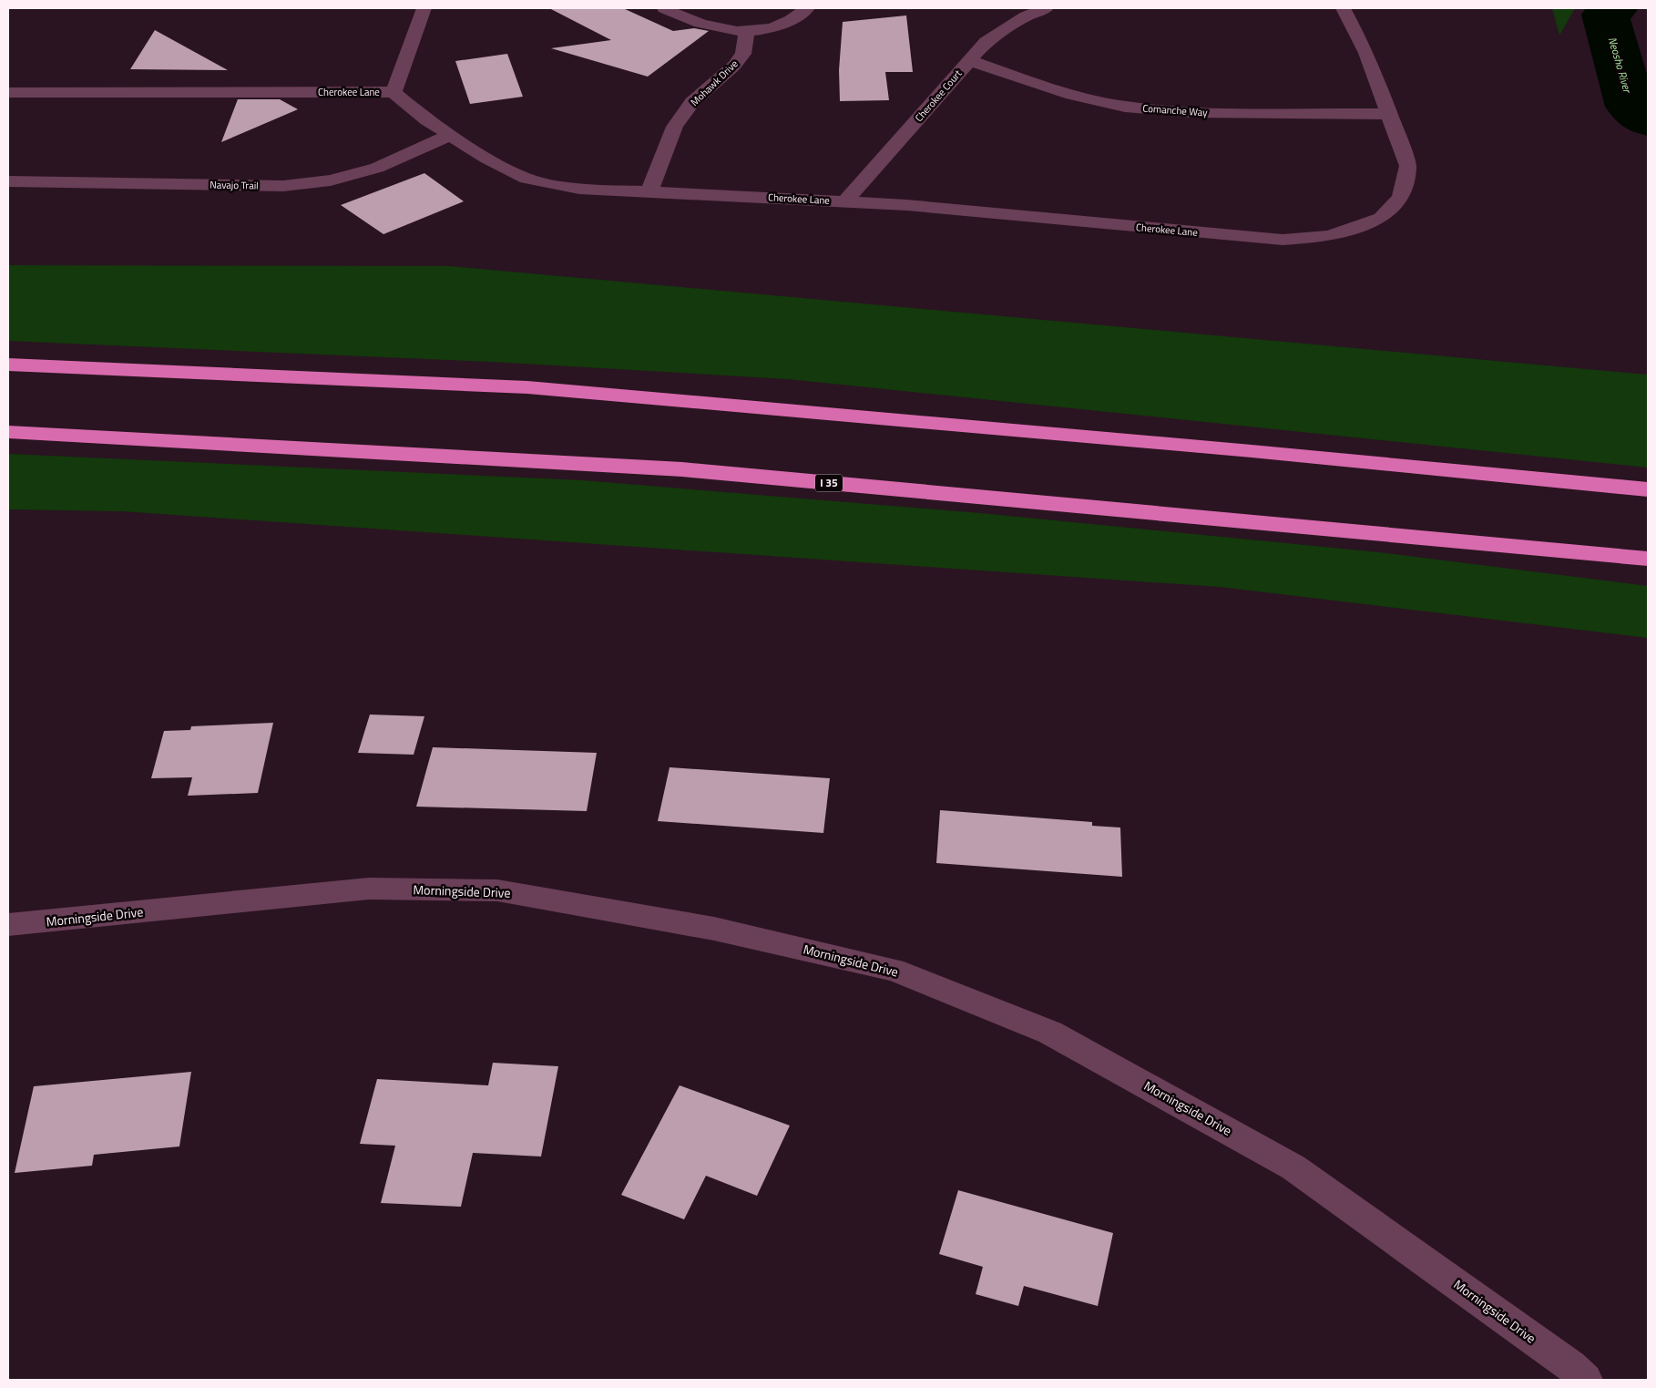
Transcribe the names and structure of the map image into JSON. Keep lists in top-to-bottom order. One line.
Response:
{"streets":{"highway":["I 35"],"street":["Mohawk Drive","Cherokee Lane","Cherokee Court","Comanche Way","Navajo Trail","Morningside Drive"]},"crossings":[["Mohawk Drive","Cherokee Lane"],["Cherokee Lane","Cherokee Court"],["Cherokee Lane","Comanche Way"],["Cherokee Lane","Navajo Trail"],["Cherokee Court","Comanche Way"]],"water":["Neosho River"]}
